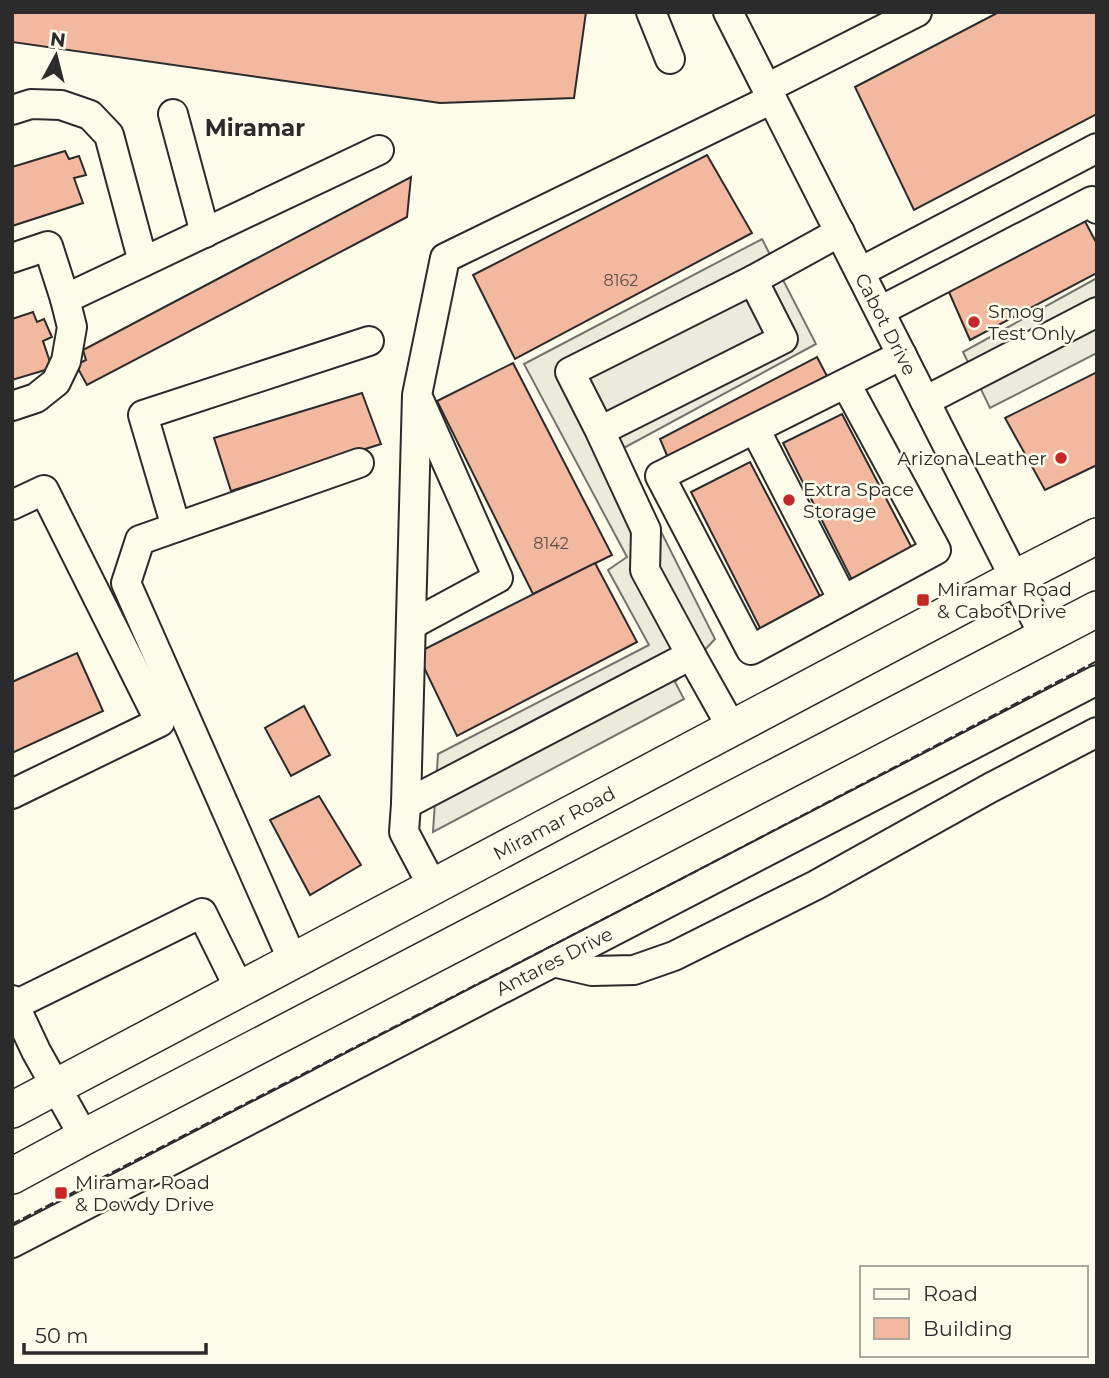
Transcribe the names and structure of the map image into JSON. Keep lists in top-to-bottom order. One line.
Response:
{"streets":{"main road":["Miramar Road"],"street":["Cabot Drive","Antares Drive"]},"crossings":[["Cabot Drive","Miramar Road"]],"districts":["Miramar"],"places":{"other":["Smog Test Only","Arizona Leather","Extra Space Storage"],"transit":["Miramar Road & Cabot Drive","Miramar Road & Dowdy Drive"]},"house_numbers":["8162","8142"],"legend":["Road","Building"],"scale_bar":"50 m","north":"top"}
